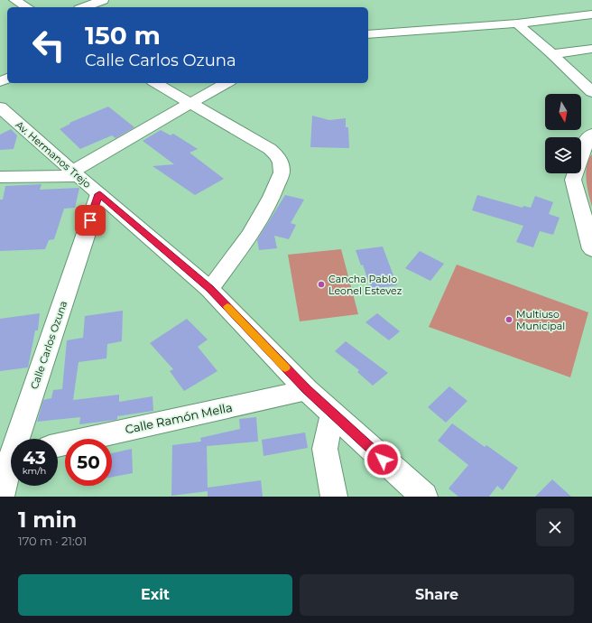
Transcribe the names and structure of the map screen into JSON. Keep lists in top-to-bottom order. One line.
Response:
{"streets":{"main road":["Av. Hermanos Trejo"],"street":["Calle Carlos Ozuna","Calle Ramón Mella"]},"crossings":[["Av. Hermanos Trejo","Calle Carlos Ozuna"],["Av. Hermanos Trejo","Calle Ramón Mella"]],"places":["Cancha Pablo Leonel Estevez","Multiuso Municipal"],"north":"bottom","page":{"turn":["150 m","Calle Carlos Ozuna"],"speed":"43 km/h","limit":"50","heading":["1 min","170 m · 21:01"],"buttons":["Exit","Share"]}}
